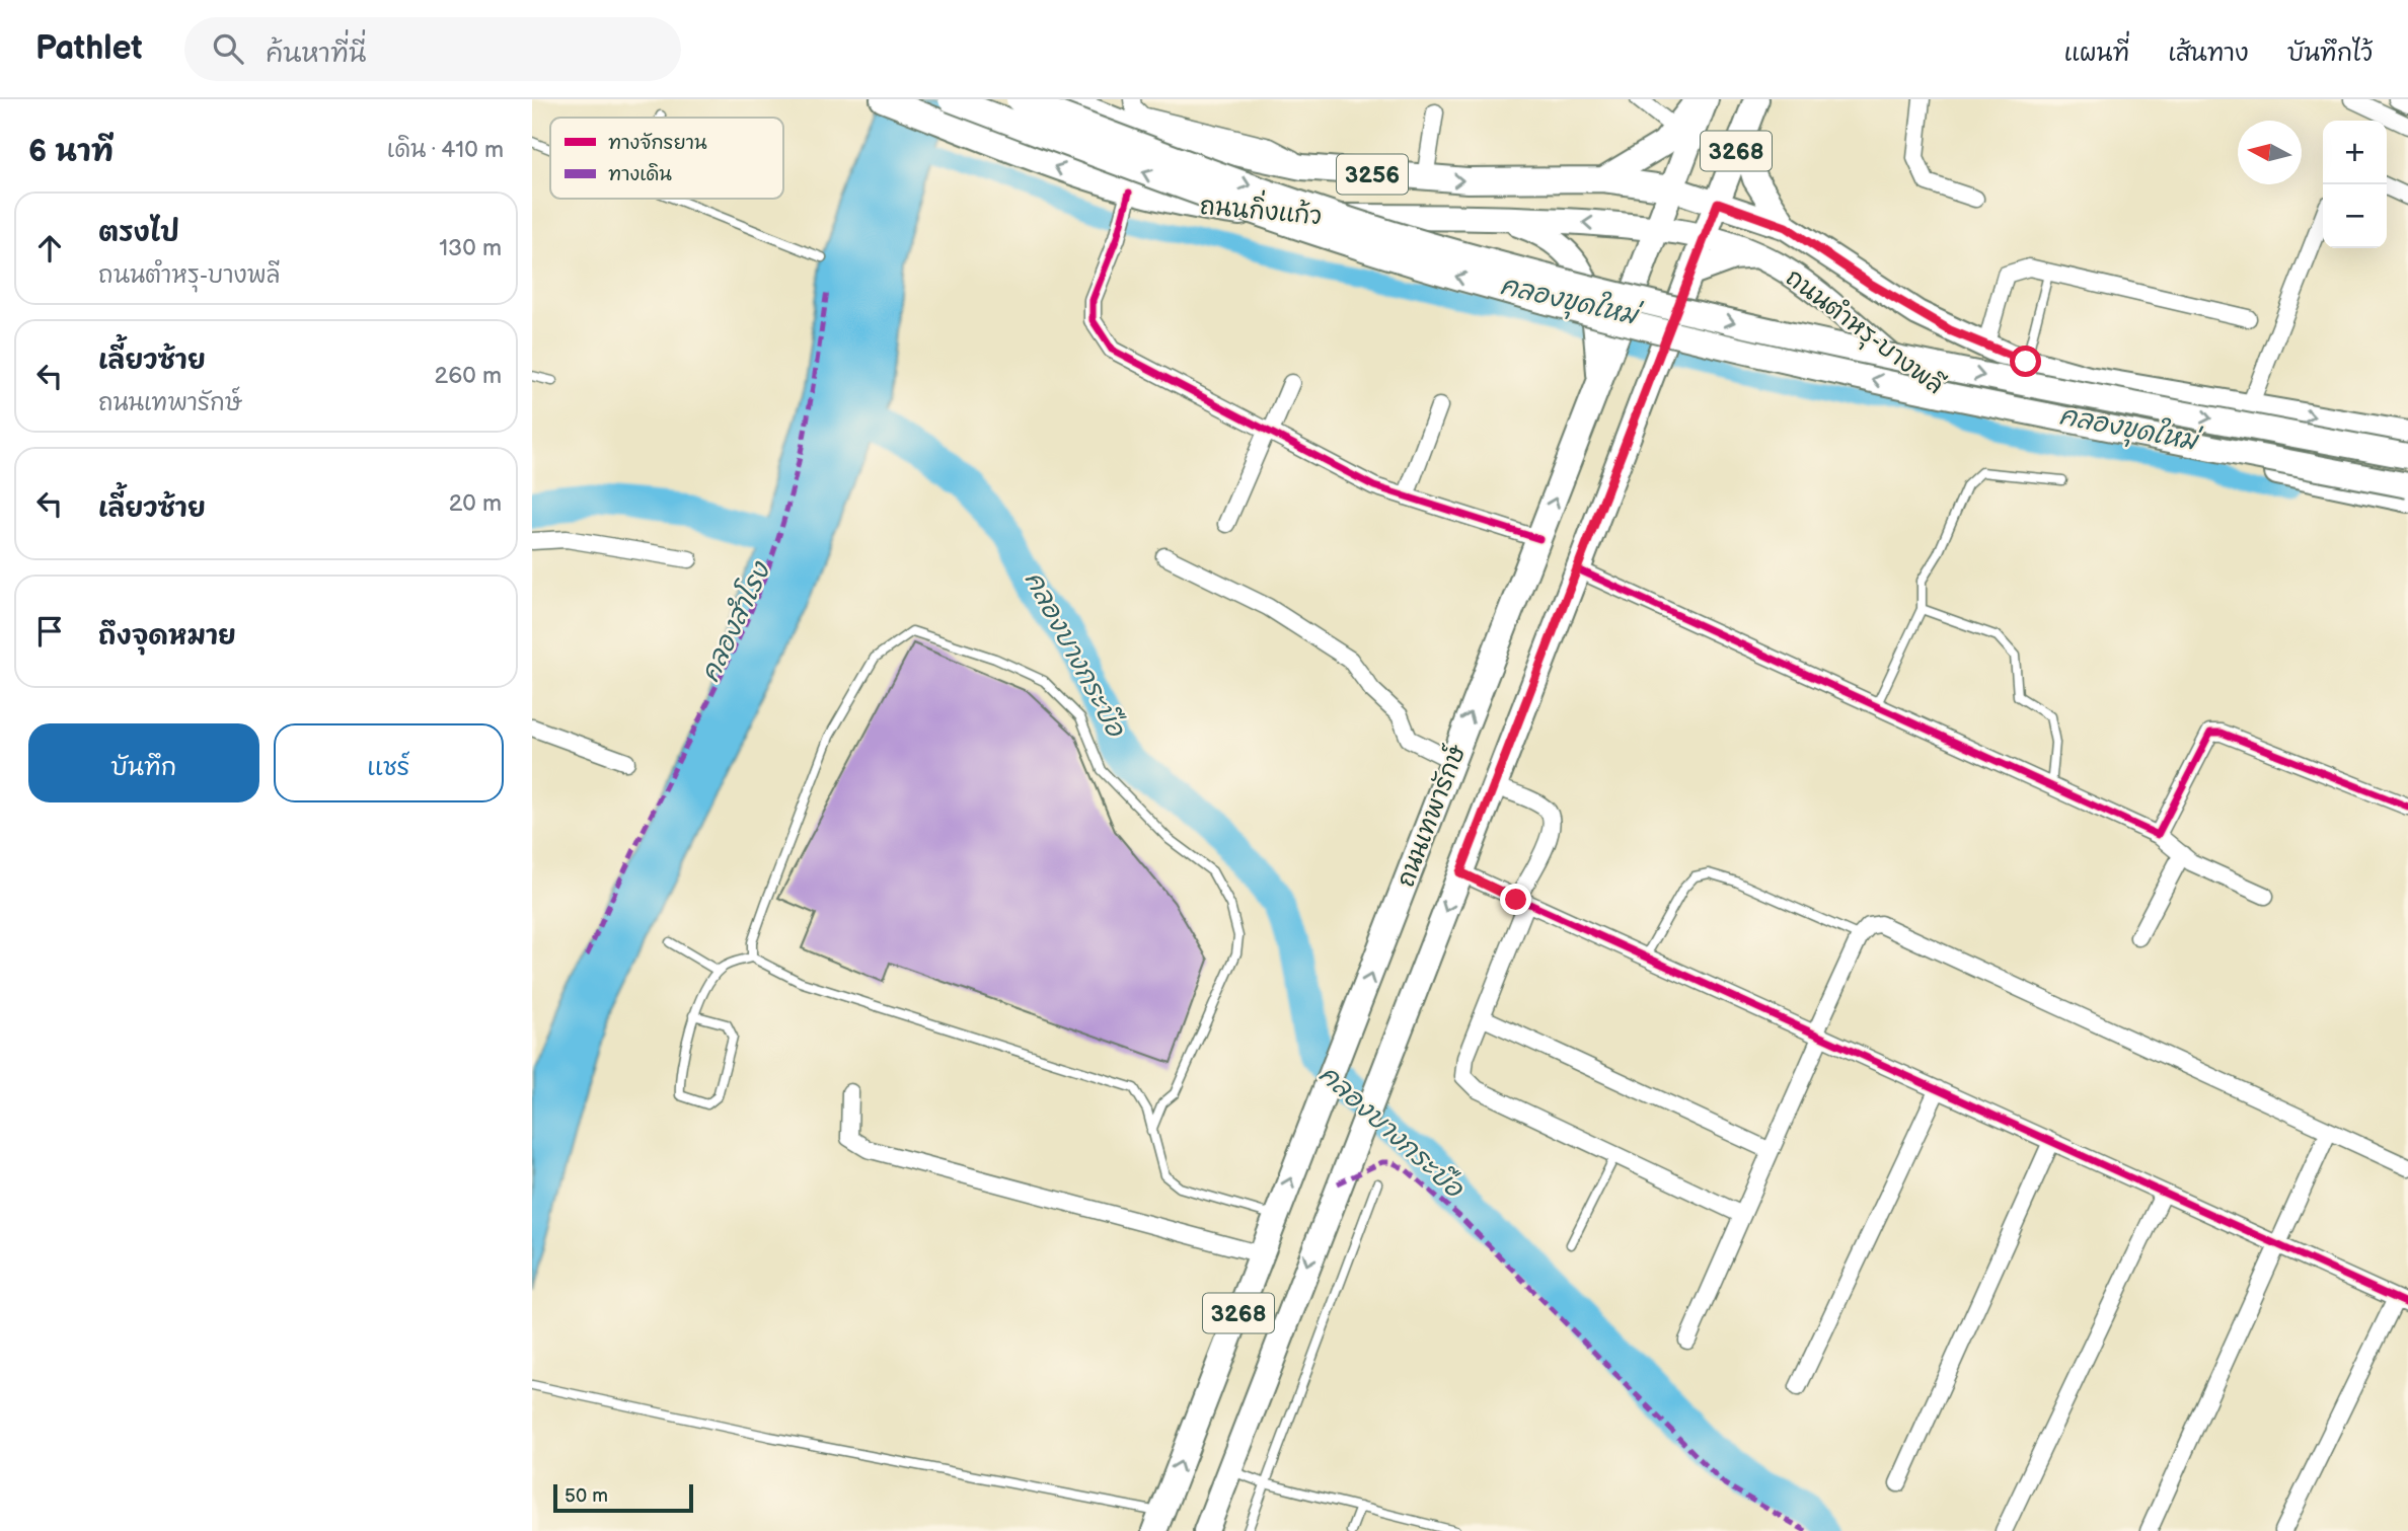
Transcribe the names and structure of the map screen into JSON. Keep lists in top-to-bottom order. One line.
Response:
{"streets":{"main road":["3268","3256","ถนนกิ่งแก้ว","ถนนตำหรุ-บางพลี","ถนนเทพารักษ์"]},"crossings":[["ถนนกิ่งแก้ว","ถนนตำหรุ-บางพลี"],["ถนนกิ่งแก้ว","ถนนเทพารักษ์"],["ถนนตำหรุ-บางพลี","ถนนเทพารักษ์"]],"water":["คลองขุดใหม่","คลองสำโรง","คลองบางกระบือ"],"legend":["ทางจักรยาน","ทางเดิน"],"scale_bar":"50 m","north":"left","page":{"header":"Pathlet","search":"ค้นหาที่นี่","nav":["แผนที่","เส้นทาง","บันทึกไว้"],"heading":["6 นาที","เดิน · 410 m"],"map_buttons":["+","−"],"list":[["ตรงไป","ถนนตำหรุ-บางพลี","130 m"],["เลี้ยวซ้าย","ถนนเทพารักษ์","260 m"],["เลี้ยวซ้าย","20 m"],"ถึงจุดหมาย"],"buttons":["บันทึก","แชร์"],"scale":"50 m"}}
